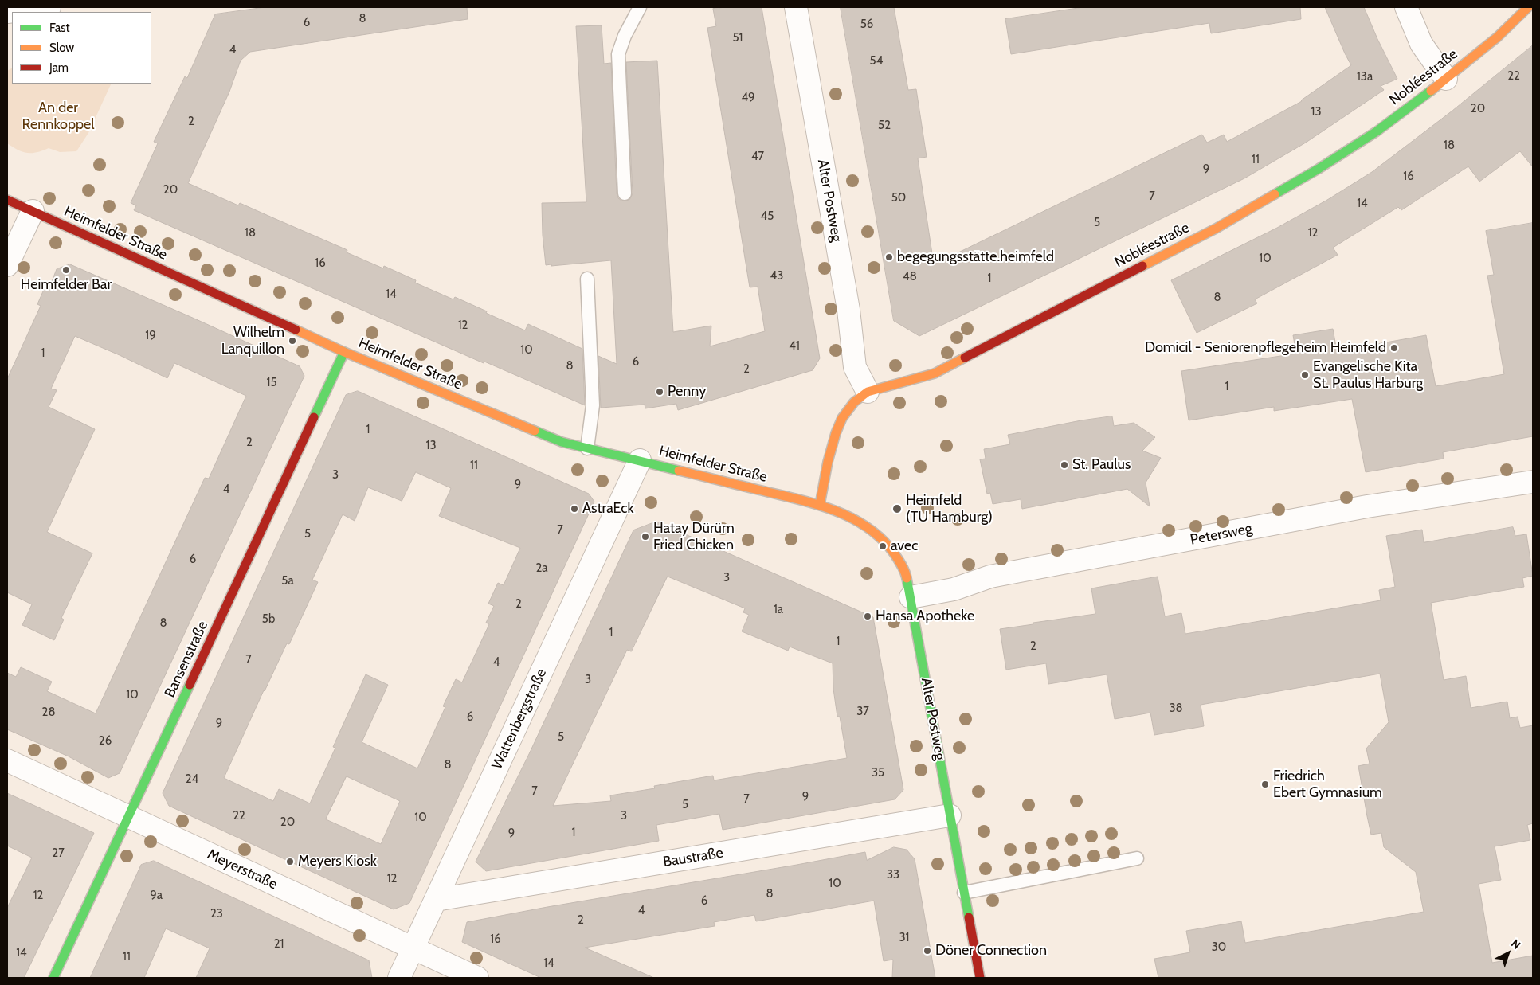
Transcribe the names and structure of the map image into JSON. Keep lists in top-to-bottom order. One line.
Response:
{"streets":{"street":["Nobléestraße","Alter Postweg","Heimfelder Straße","Petersweg","Bansenstraße","Wattenbergstraße","Baustraße","Meyerstraße"]},"crossings":[["Nobléestraße","Alter Postweg"],["Nobléestraße","Heimfelder Straße"],["Alter Postweg","Heimfelder Straße"],["Alter Postweg","Petersweg"],["Alter Postweg","Baustraße"],["Heimfelder Straße","Bansenstraße"],["Heimfelder Straße","Wattenbergstraße"],["Bansenstraße","Meyerstraße"],["Wattenbergstraße","Baustraße"],["Wattenbergstraße","Meyerstraße"]],"parks":["An der Rennkoppel"],"places":["begegungsstätte.heimfeld","Heimfelder Bar","Wilhelm Lanquillon","Domicil - Seniorenpflegeheim Heimfeld","Evangelische Kita St. Paulus Harburg","Penny","St. Paulus","AstraEck","Heimfeld (TU Hamburg)","Hatay Dürüm Fried Chicken","avec","Hansa Apotheke","Friedrich Ebert Gymnasium","Meyers Kiosk","Döner Connection"],"house_numbers":["8","6","56","51","4","54","22","13a","49","20","13","2","52","18","47","11","9","16","20","7","50","14","45","5","18","12","10","16","43","48","1","14","8","12","19","41","10","1","6","8","2","15","1","1","2","13","11","3","9","4","7","5","6","2a","3","5a","2","1a","5b","8","1","1","2","7","4","3","10","38","37","28","6","9","5","26","8","35","24","7","9","7","5","22","3","10","20","1","9","27","33","12","10","8","12","9a","6","4","23","2","31","16","21","30","14","11","14"],"legend":["Fast","Slow","Jam"],"north":"top right"}
